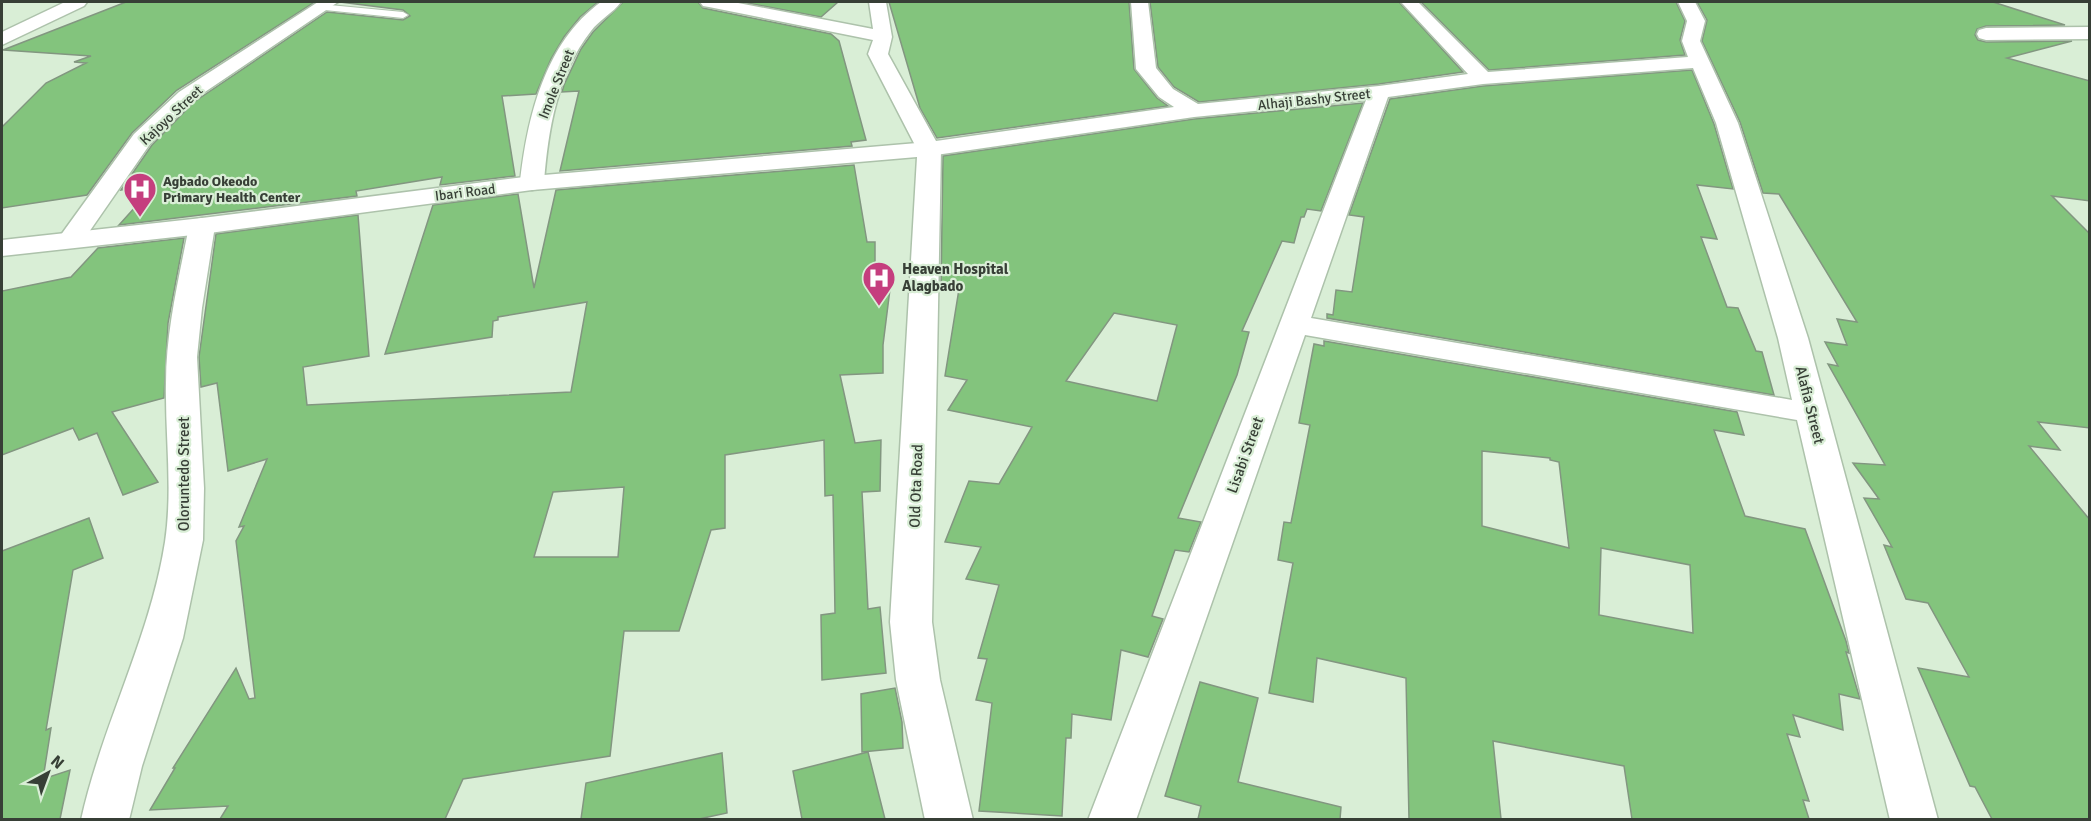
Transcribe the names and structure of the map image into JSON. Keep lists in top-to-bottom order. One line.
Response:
{"streets":{"street":["Imole Street","Alhaji Bashy Street","Kajoyo Street","Ibari Road","Alafia Street","Lisabi Street","Oloruntedo Street","Old Ota Road"]},"crossings":[["Imole Street","Ibari Road"],["Alhaji Bashy Street","Ibari Road"],["Alhaji Bashy Street","Alafia Street"],["Alhaji Bashy Street","Lisabi Street"],["Alhaji Bashy Street","Old Ota Road"],["Kajoyo Street","Ibari Road"],["Ibari Road","Oloruntedo Street"],["Ibari Road","Old Ota Road"]],"places":{"hospital":["Agbado Okeodo Primary Health Center","Heaven Hospital Alagbado"]},"north":"top right"}
